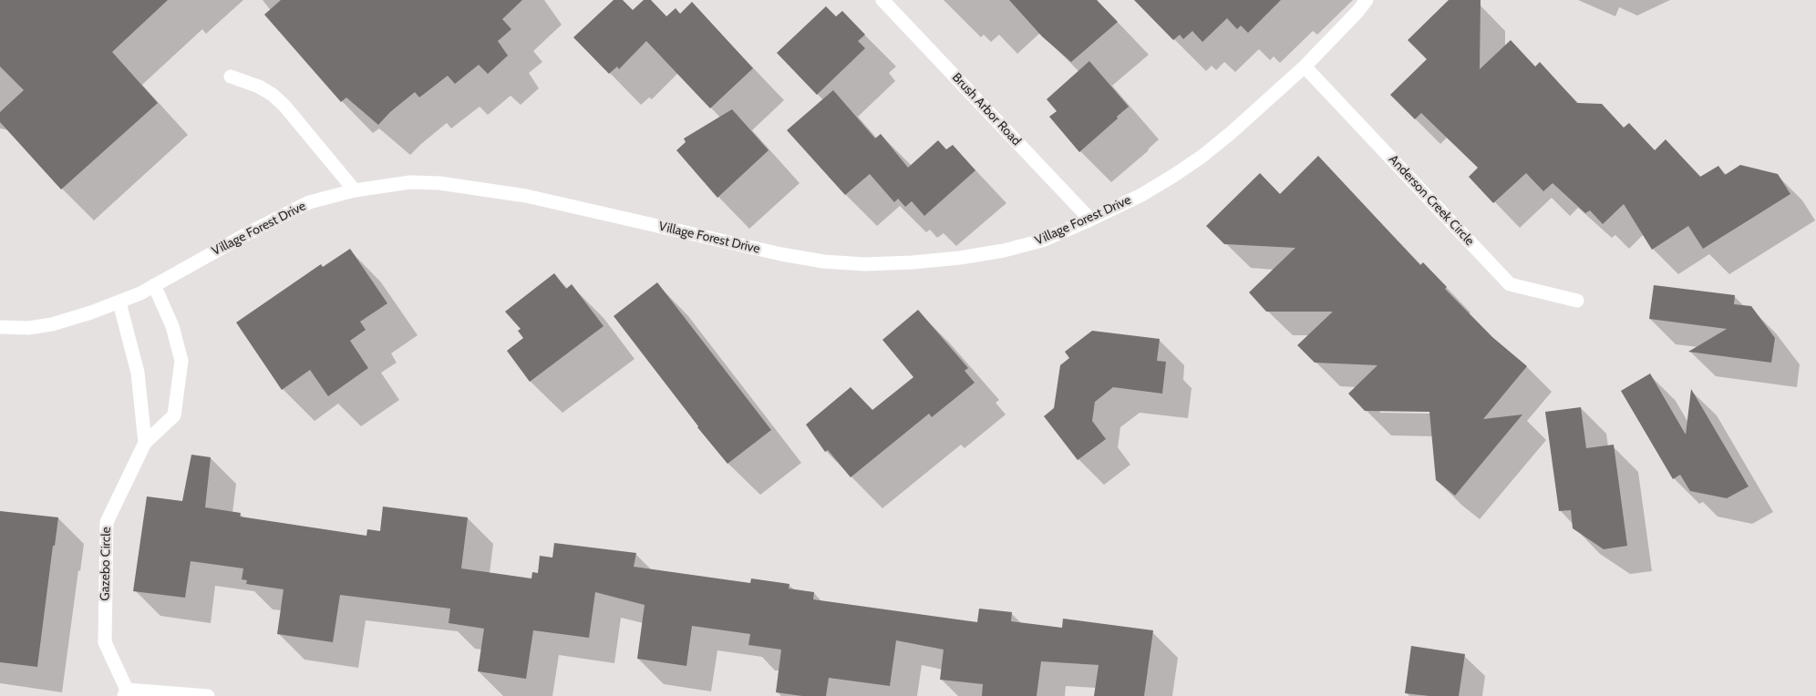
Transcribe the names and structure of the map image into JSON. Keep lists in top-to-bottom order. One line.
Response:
{"streets":{"lane":["Brush Arbor Road","Anderson Creek Circle","Village Forest Drive","Gazebo Circle"]},"crossings":[["Brush Arbor Road","Village Forest Drive"],["Anderson Creek Circle","Village Forest Drive"],["Village Forest Drive","Gazebo Circle"]]}
